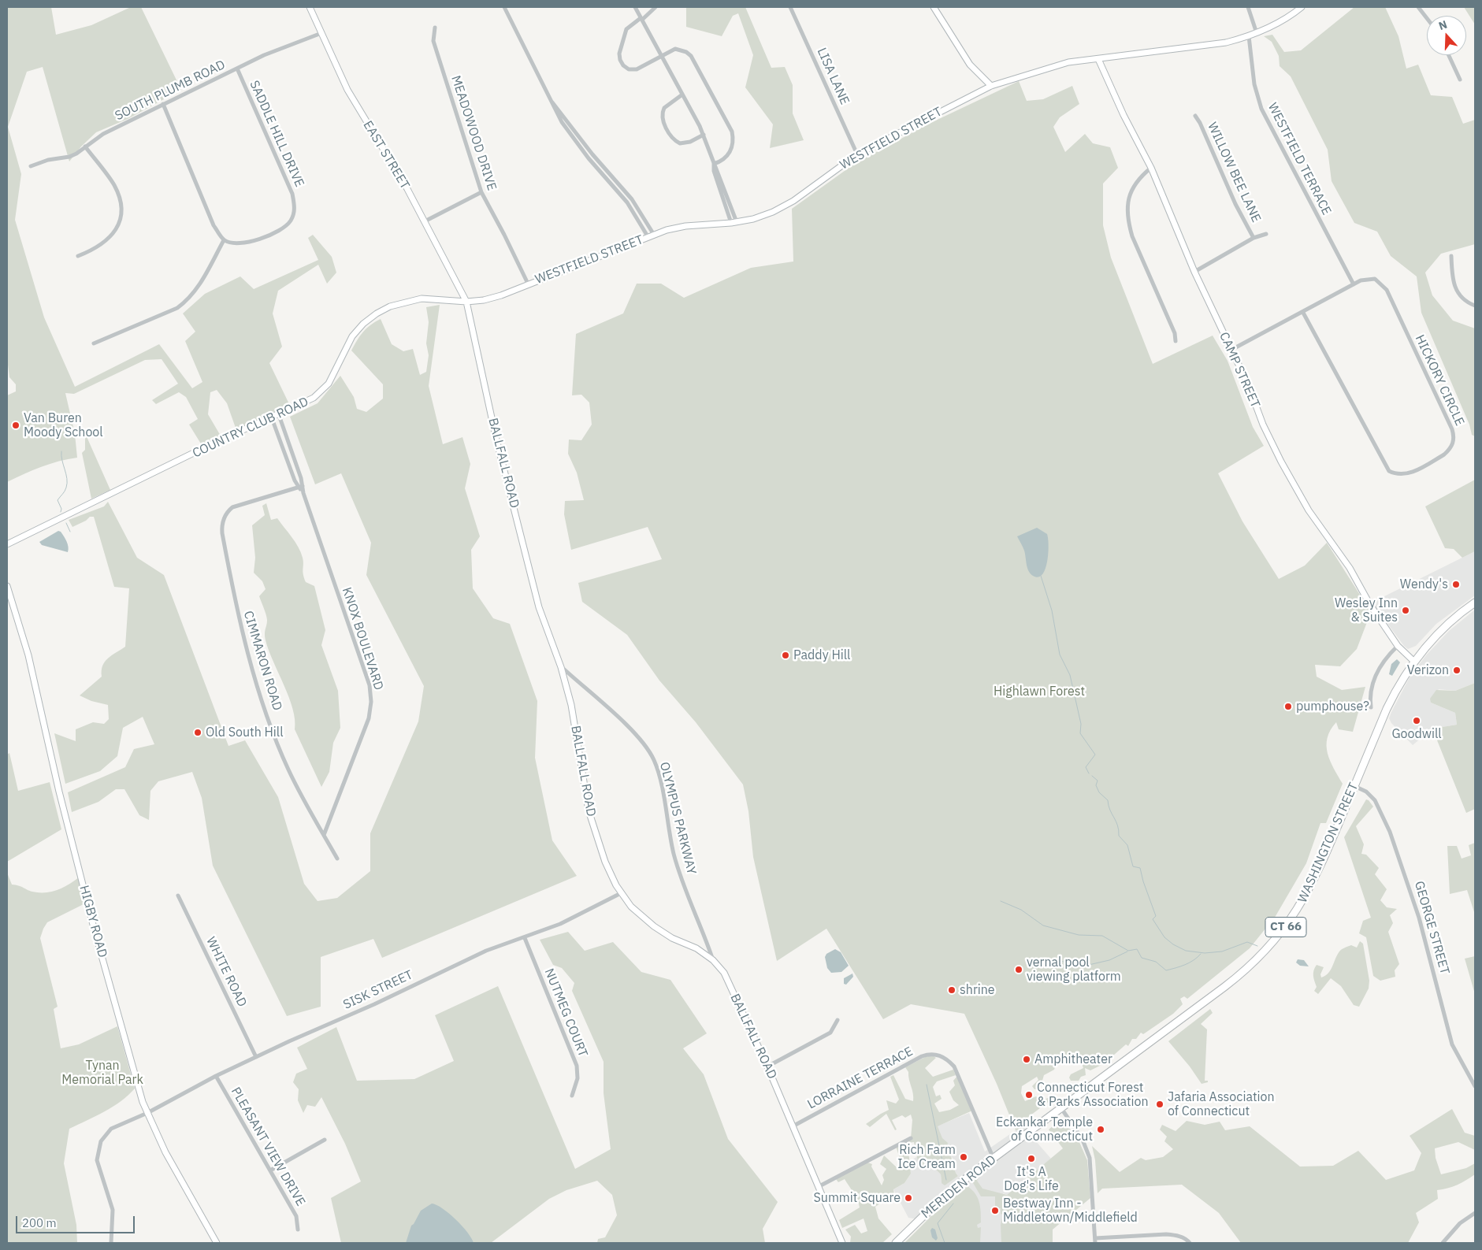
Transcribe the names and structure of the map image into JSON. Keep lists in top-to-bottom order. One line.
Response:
{"streets":{"highway":["WASHINGTON STREET","CT 66","MERIDEN ROAD"],"main road":["WESTFIELD STREET","EAST STREET","CAMP STREET","COUNTRY CLUB ROAD","BALLFALL ROAD","HIGBY ROAD"],"street":["LISA LANE","SOUTH PLUMB ROAD","MEADOWOOD DRIVE","SADDLE HILL DRIVE","WESTFIELD TERRACE","WILLOW BEE LANE","HICKORY CIRCLE","KNOX BOULEVARD","CIMMARON ROAD","OLYMPUS PARKWAY","GEORGE STREET","WHITE ROAD","SISK STREET","NUTMEG COURT","LORRAINE TERRACE","PLEASANT VIEW DRIVE"]},"crossings":[["LISA LANE","WESTFIELD STREET"],["SOUTH PLUMB ROAD","SADDLE HILL DRIVE"],["SOUTH PLUMB ROAD","EAST STREET"],["MEADOWOOD DRIVE","WESTFIELD STREET"],["WESTFIELD STREET","EAST STREET"],["WESTFIELD STREET","WESTFIELD TERRACE"],["WESTFIELD STREET","CAMP STREET"],["WESTFIELD STREET","COUNTRY CLUB ROAD"],["WESTFIELD STREET","BALLFALL ROAD"],["EAST STREET","COUNTRY CLUB ROAD"],["EAST STREET","BALLFALL ROAD"],["WESTFIELD TERRACE","HICKORY CIRCLE"],["CAMP STREET","HICKORY CIRCLE"],["CAMP STREET","WASHINGTON STREET"],["COUNTRY CLUB ROAD","BALLFALL ROAD"],["COUNTRY CLUB ROAD","KNOX BOULEVARD"],["BALLFALL ROAD","OLYMPUS PARKWAY"],["BALLFALL ROAD","SISK STREET"],["BALLFALL ROAD","LORRAINE TERRACE"],["KNOX BOULEVARD","CIMMARON ROAD"],["WASHINGTON STREET","GEORGE STREET"],["WASHINGTON STREET","MERIDEN ROAD"],["HIGBY ROAD","SISK STREET"],["WHITE ROAD","SISK STREET"],["SISK STREET","NUTMEG COURT"],["SISK STREET","PLEASANT VIEW DRIVE"],["LORRAINE TERRACE","MERIDEN ROAD"]],"parks":["Highlawn Forest","Tynan Memorial Park"],"places":["Van Buren Moody School","Wendy's","Wesley Inn & Suites","Paddy Hill","Verizon","pumphouse?","Goodwill","Old South Hill","vernal pool viewing platform","shrine","Amphitheater","Connecticut Forest & Parks Association","Jafaria Association of Connecticut","Eckankar Temple of Connecticut","Rich Farm Ice Cream","It's A Dog's Life","Summit Square","Bestway Inn - Middletown/Middlefield"],"scale_bar":"200 m","north":"top"}
